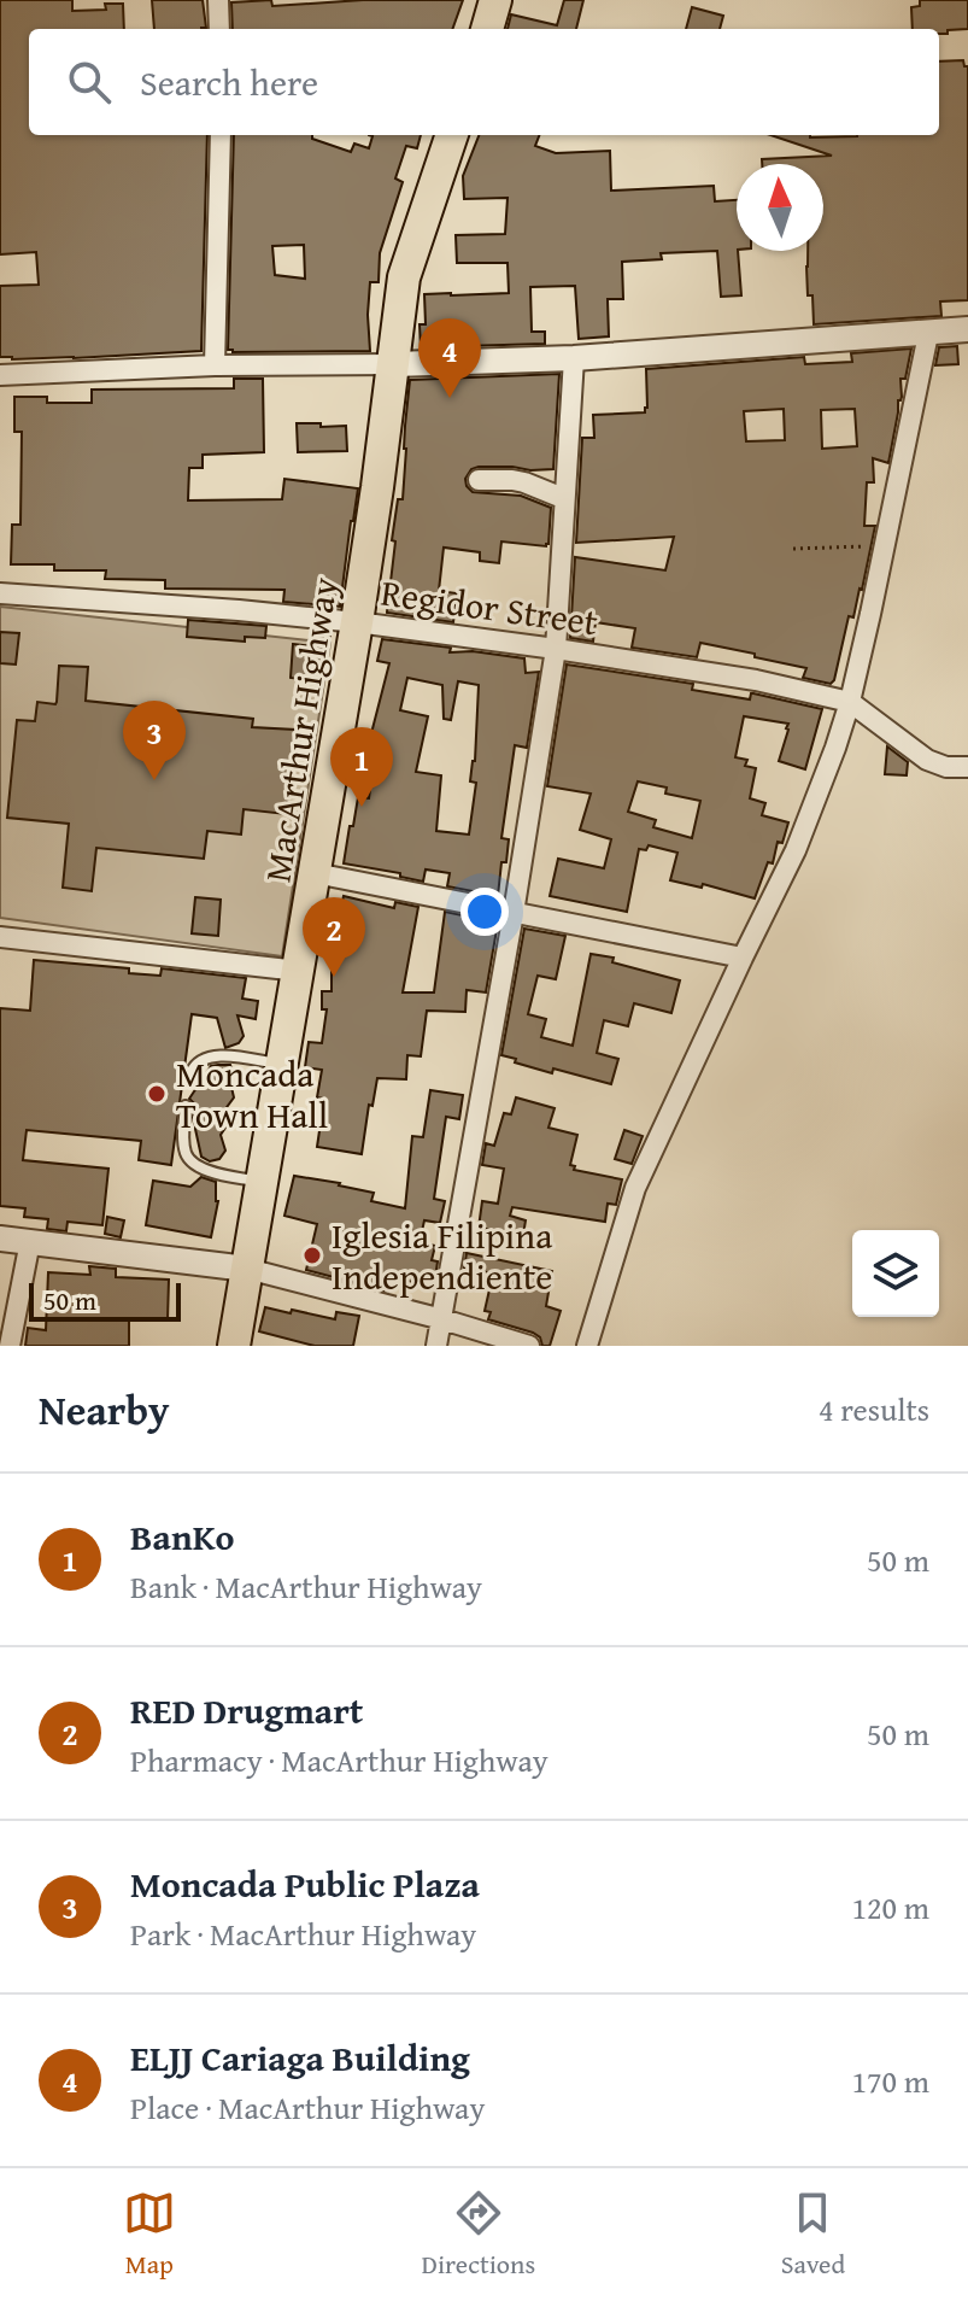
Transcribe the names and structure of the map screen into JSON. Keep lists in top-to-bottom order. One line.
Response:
{"streets":{"highway":["MacArthur Highway"],"street":["Regidor Street"]},"crossings":[["Regidor Street","MacArthur Highway"]],"places":["Moncada Town Hall","Iglesia Filipina Independiente"],"scale_bar":"50 m","north":"top","page":{"search":"Search here","pins":["4","3","1","2"],"scale":"50 m","heading":["Nearby","4 results"],"list":[{"mark":"1","name":"BanKo","note":"Bank · MacArthur Highway","value":"50 m"},{"mark":"2","name":"RED Drugmart","note":"Pharmacy · MacArthur Highway","value":"50 m"},{"mark":"3","name":"Moncada Public Plaza","note":"Park · MacArthur Highway","value":"120 m"},{"mark":"4","name":"ELJJ Cariaga Building","note":"Place · MacArthur Highway","value":"170 m"}],"nav":["Map","Directions","Saved"]}}
